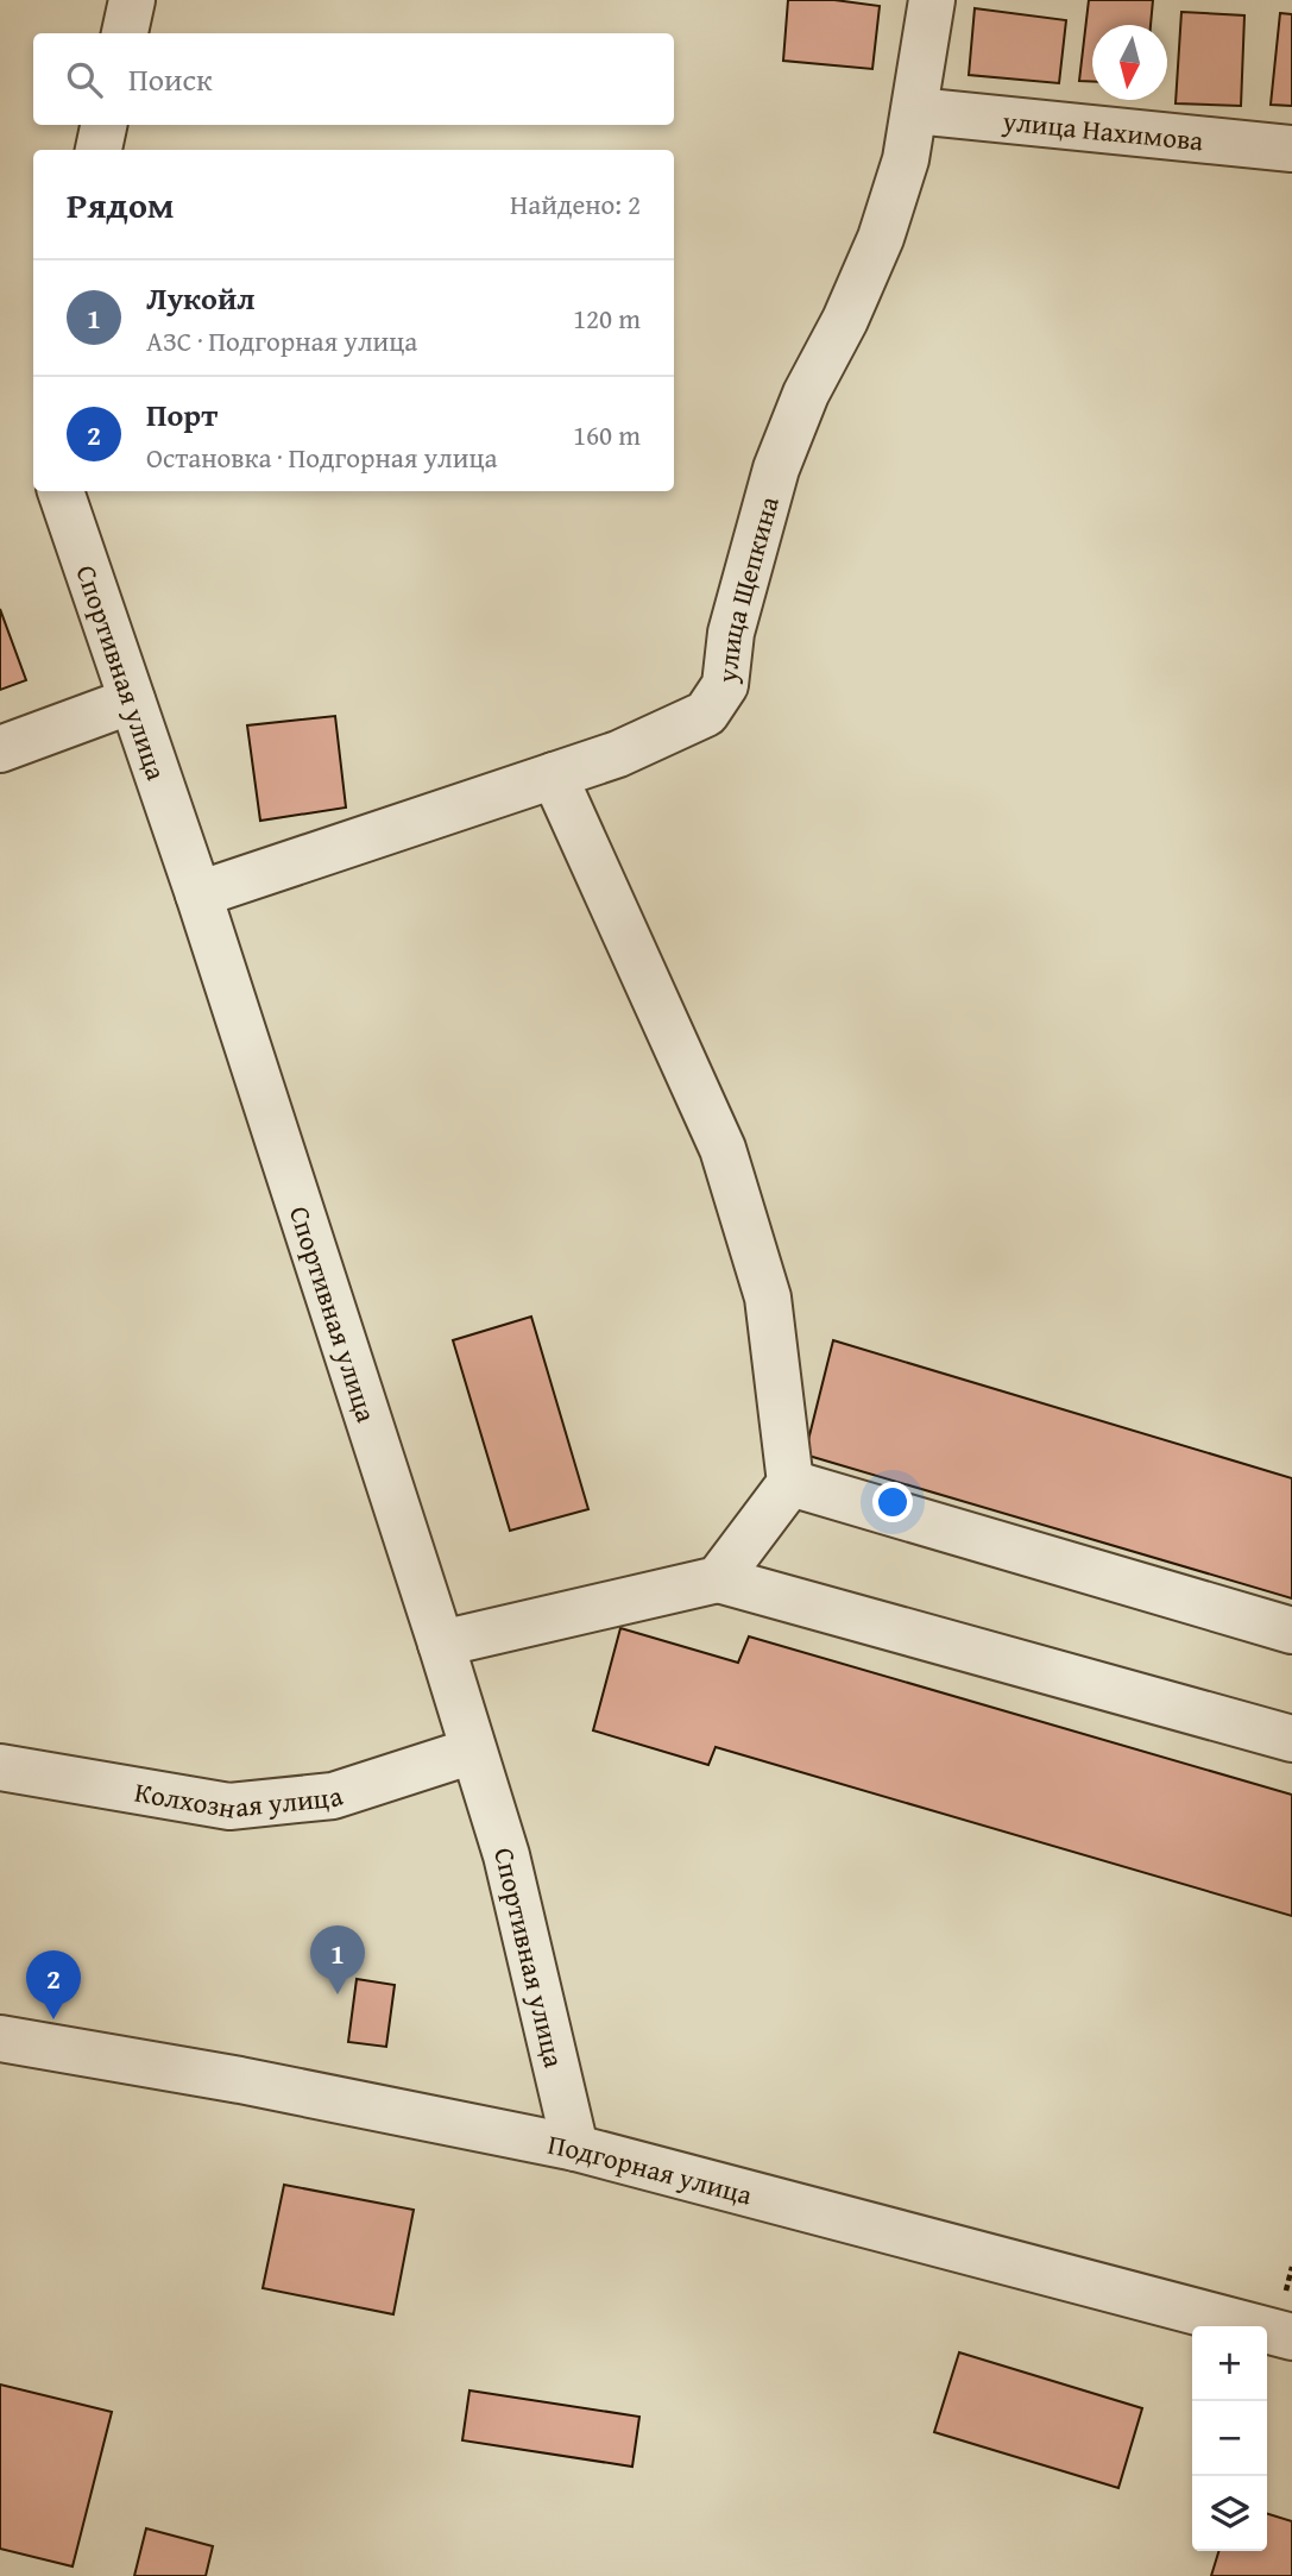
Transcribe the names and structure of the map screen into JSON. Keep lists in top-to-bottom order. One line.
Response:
{"streets":{"street":["улица Нахимова","улица Щепкина","Спортивная улица","Колхозная улица","Подгорная улица"]},"crossings":[["улица Нахимова","улица Щепкина"],["улица Щепкина","Спортивная улица"],["Спортивная улица","Колхозная улица"],["Спортивная улица","Подгорная улица"]],"north":"bottom","page":{"search":"Поиск","heading":["Рядом","Найдено: 2"],"list":[{"mark":"1","name":"Лукойл","note":"АЗС · Подгорная улица","value":"120 m"},{"mark":"2","name":"Порт","note":"Остановка · Подгорная улица","value":"160 m"}],"pins":["1","2"],"map_buttons":["+","−"]}}
